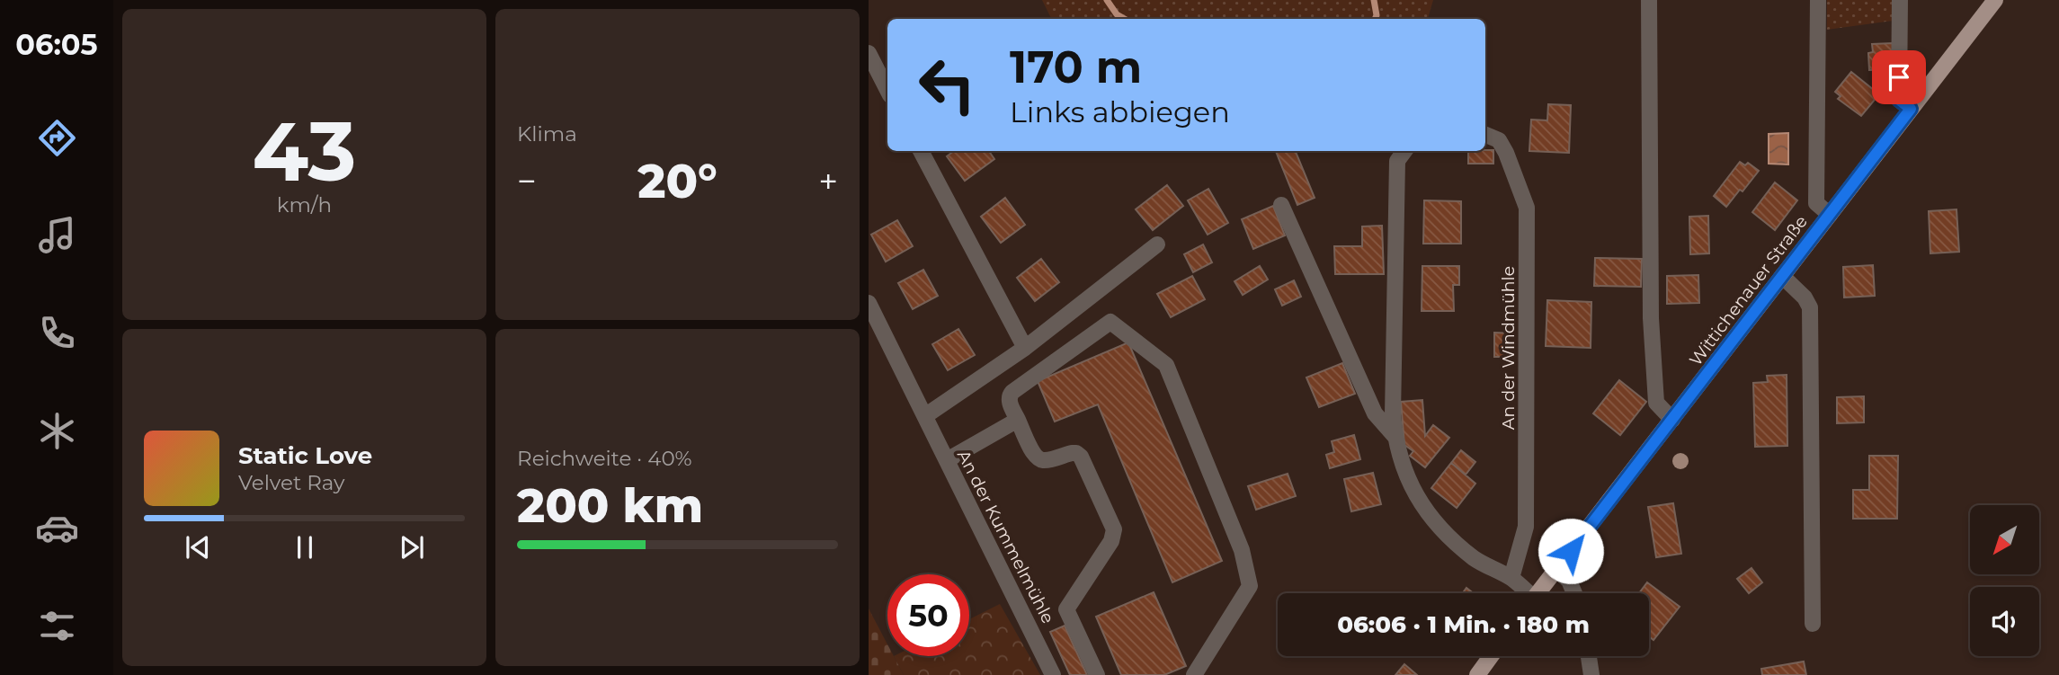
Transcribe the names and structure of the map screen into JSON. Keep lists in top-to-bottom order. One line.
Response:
{"streets":{"main road":["Wittichenauer Straße"],"street":["An der Windmühle","An der Kummelmühle"]},"north":"bottom left","page":{"tabs":"06:05","tile":[["43","km/h"],"Klima",["Reichweite · 40%","200 km"]],"turn":["170 m","Links abbiegen"],"heat":["−","20°","+"],"song":["Static Love","Velvet Ray"],"limit":"50","trip":"06:06 · 1 Min. · 180 m"}}
